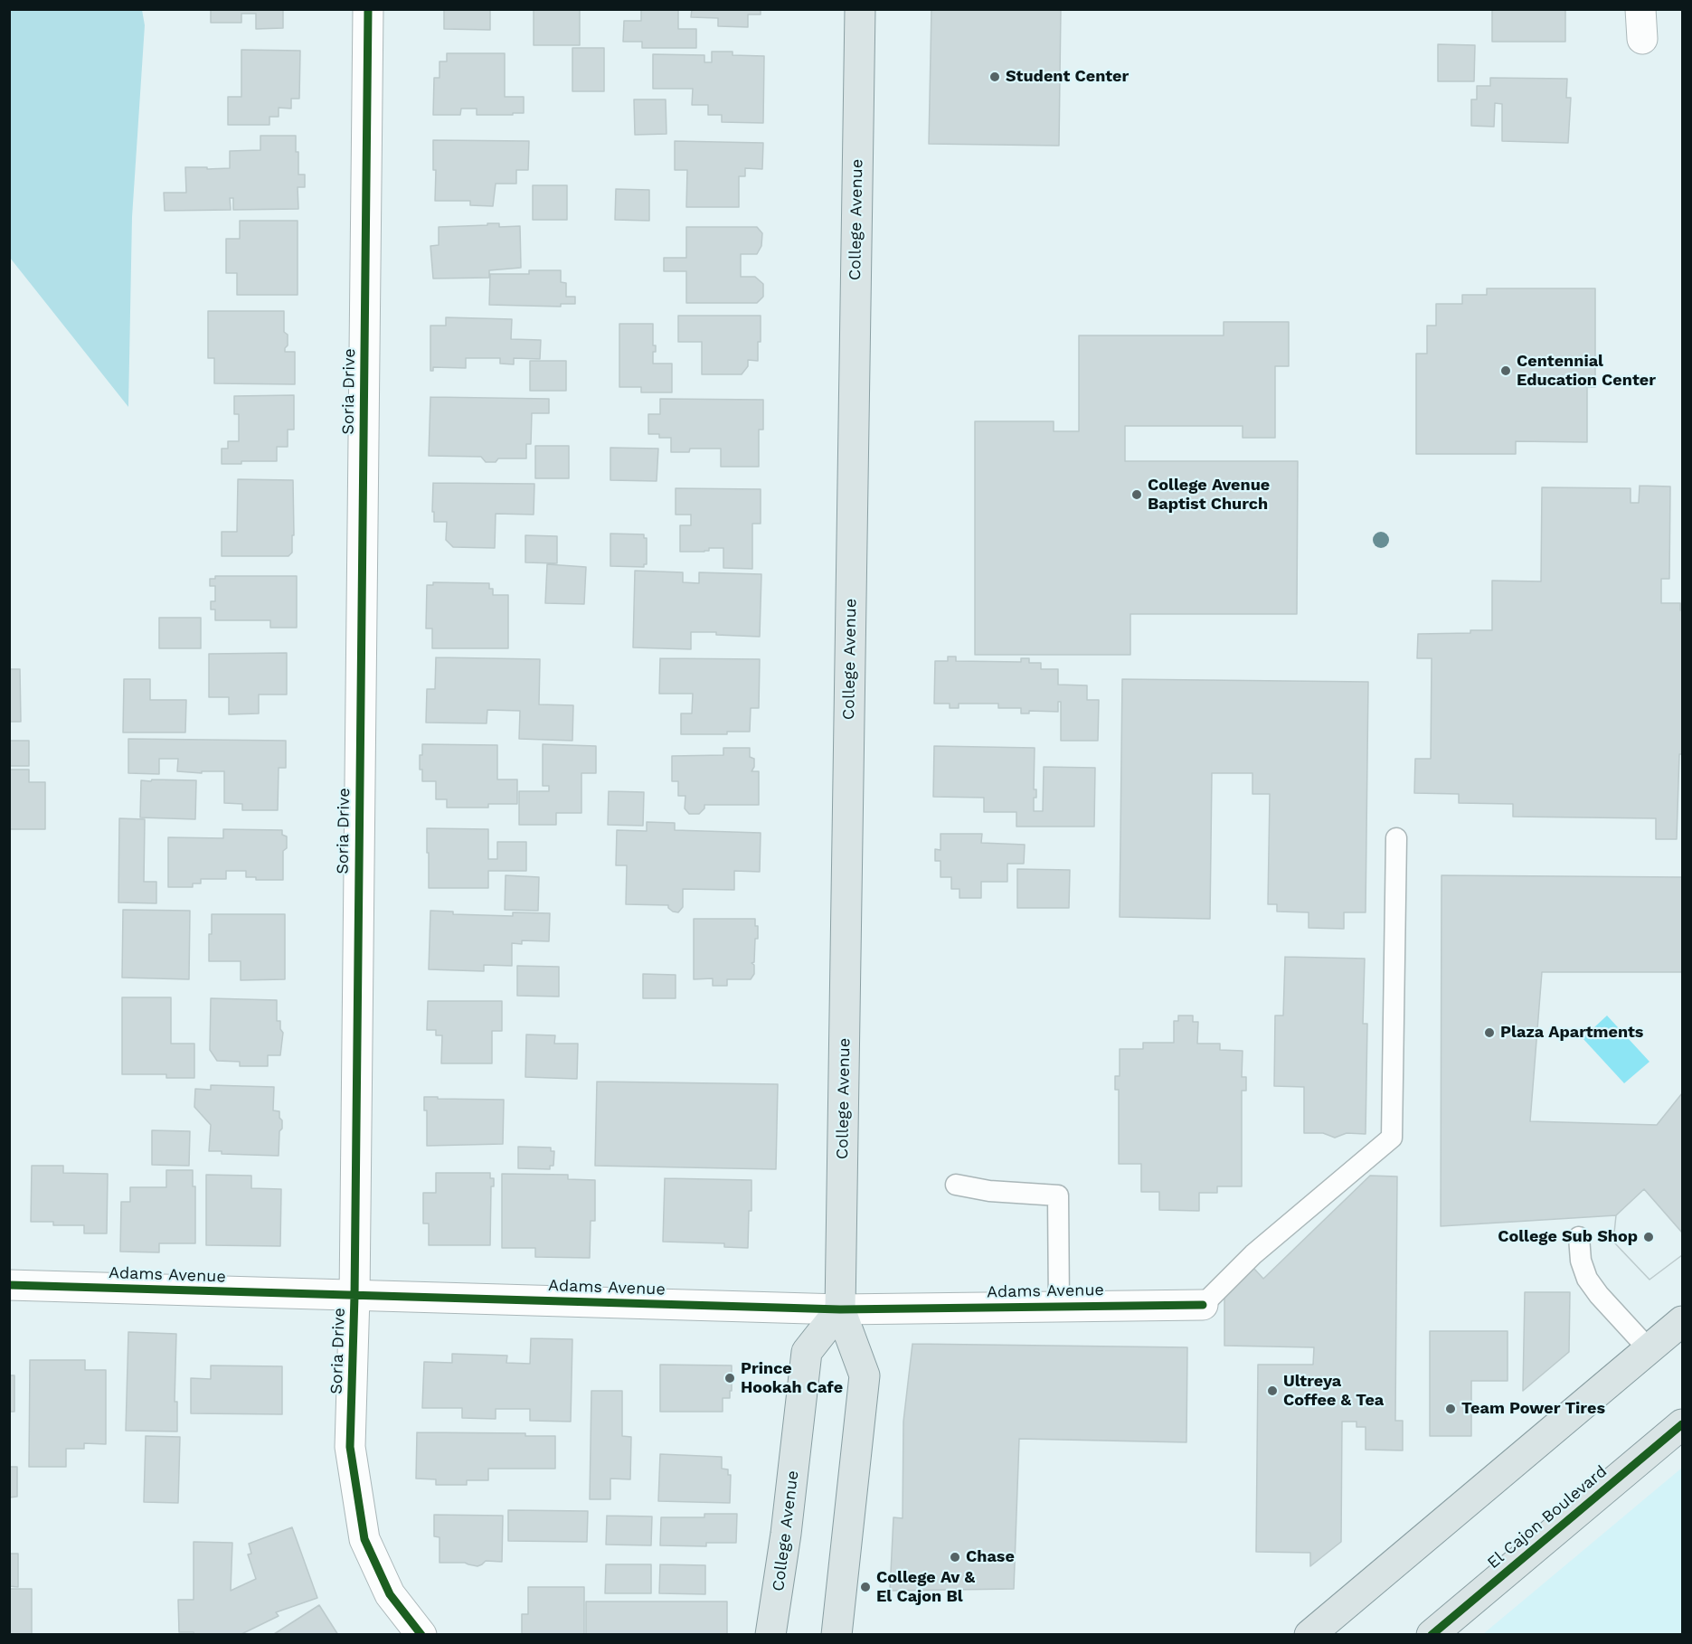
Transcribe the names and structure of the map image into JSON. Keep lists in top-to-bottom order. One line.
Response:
{"streets":{"main road":["College Avenue","El Cajon Boulevard"],"street":["Soria Drive","Adams Avenue"]},"crossings":[["College Avenue","Adams Avenue"],["Soria Drive","Adams Avenue"]],"places":["Student Center","Centennial Education Center","College Avenue Baptist Church","Plaza Apartments","College Sub Shop","Prince Hookah Cafe","Ultreya Coffee & Tea","Team Power Tires","Chase","College Av & El Cajon Bl"]}
